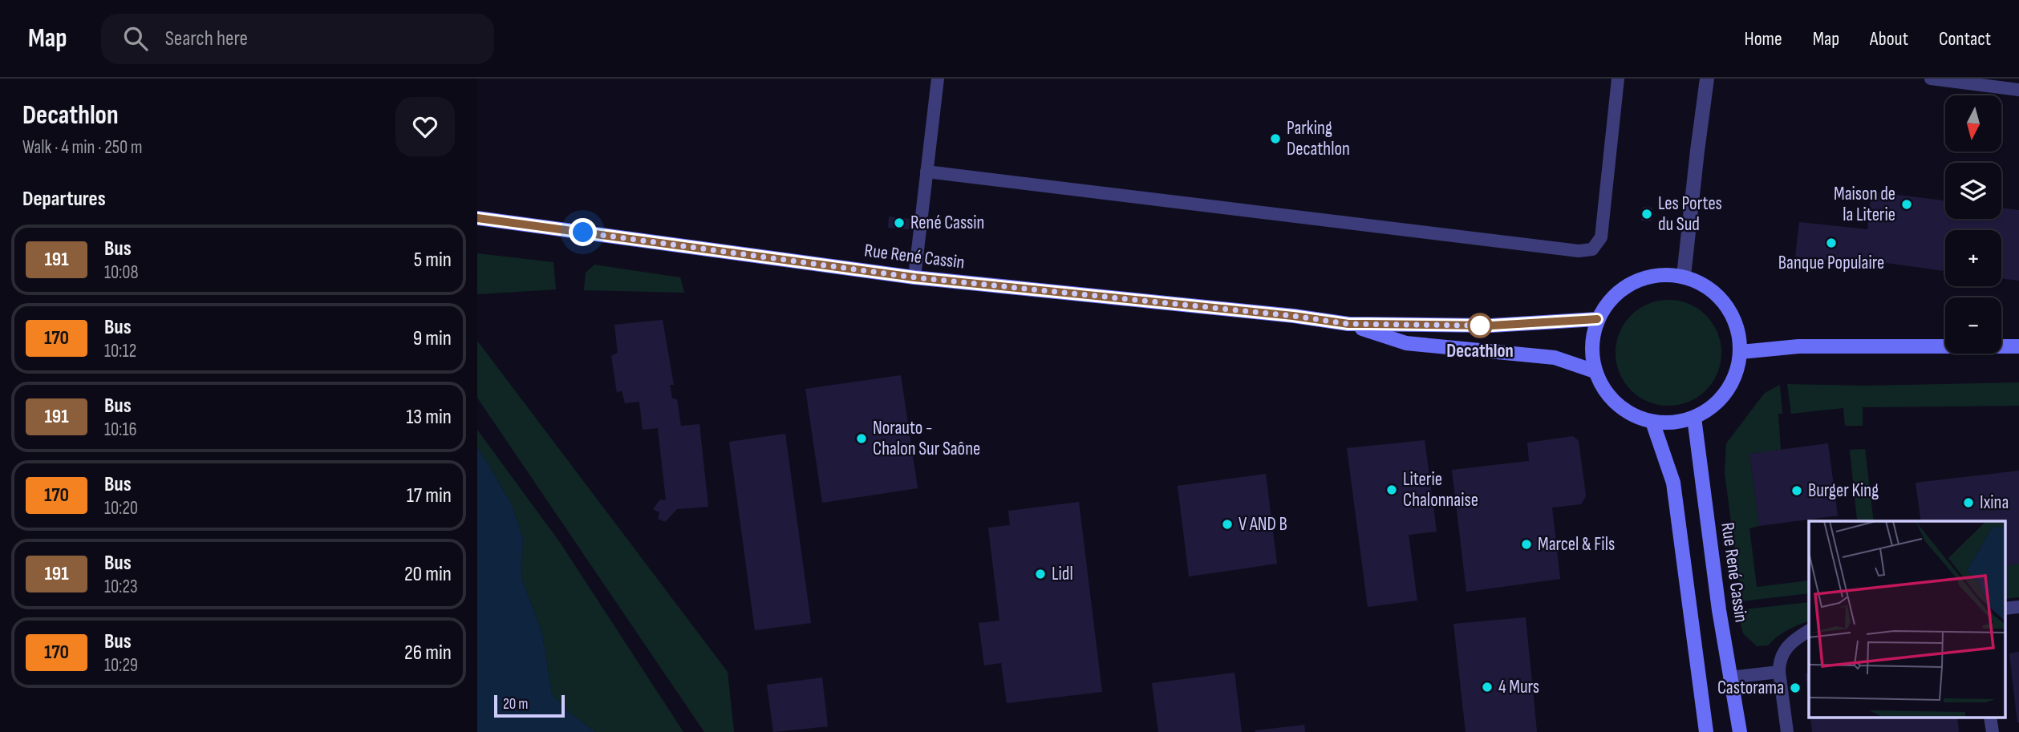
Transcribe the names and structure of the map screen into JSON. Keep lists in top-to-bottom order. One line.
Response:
{"streets":{"main road":["Rue René Cassin"]},"places":["Parking Decathlon","Maison de la Literie","Les Portes du Sud","René Cassin","Banque Populaire","Decathlon","Norauto - Chalon Sur Saône","Literie Chalonnaise","Burger King","Ixina","V AND B","Marcel & Fils","Lidl","4 Murs","Castorama"],"lines":["bus line 191"],"scale_bar":"20 m","north":"bottom","page":{"header":"Map","search":"Search here","nav":["Home","Map","About","Contact"],"heading":[["Decathlon","Walk · 4 min · 250 m"],"Departures"],"map_buttons":["+","−"],"list":[{"mark":"191","name":"Bus","note":"10:08","value":"5 min"},{"mark":"170","name":"Bus","note":"10:12","value":"9 min"},{"mark":"191","name":"Bus","note":"10:16","value":"13 min"},{"mark":"170","name":"Bus","note":"10:20","value":"17 min"},{"mark":"191","name":"Bus","note":"10:23","value":"20 min"},{"mark":"170","name":"Bus","note":"10:29","value":"26 min"}],"scale":"20 m"}}
